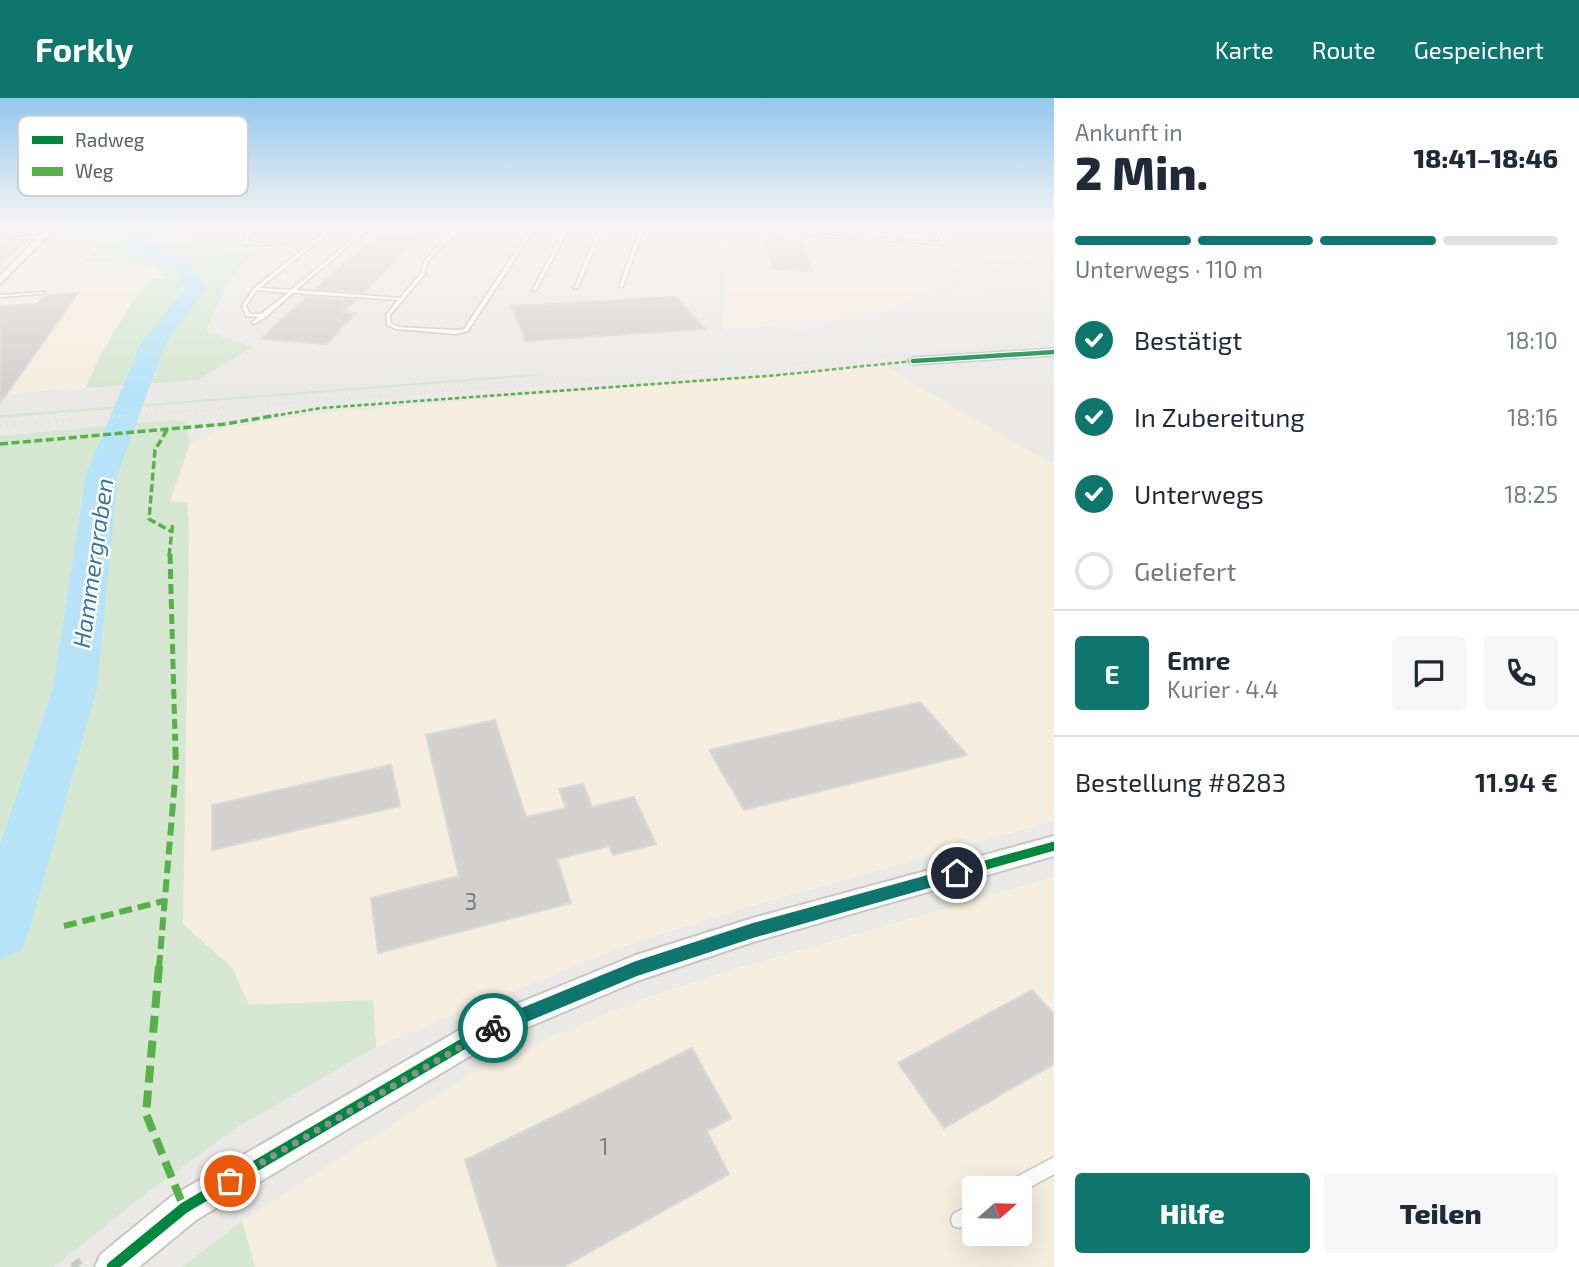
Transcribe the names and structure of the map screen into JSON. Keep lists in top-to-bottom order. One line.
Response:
{"water":["Hammergraben"],"house_numbers":["3","1"],"legend":["Radweg","Weg"],"north":"right","page":{"header":"Forkly","nav":["Karte","Route","Gespeichert"],"heading":["2 Min.","Ankunft in","18:41–18:46"],"panel":["Emre","Kurier · 4.4","Bestellung #8283","11.94 €"],"bar":"Unterwegs · 110 m","list":[["Bestätigt","18:10"],["In Zubereitung","18:16"],["Unterwegs","18:25"],"Geliefert"],"round":"E","buttons":["Hilfe","Teilen"]}}
